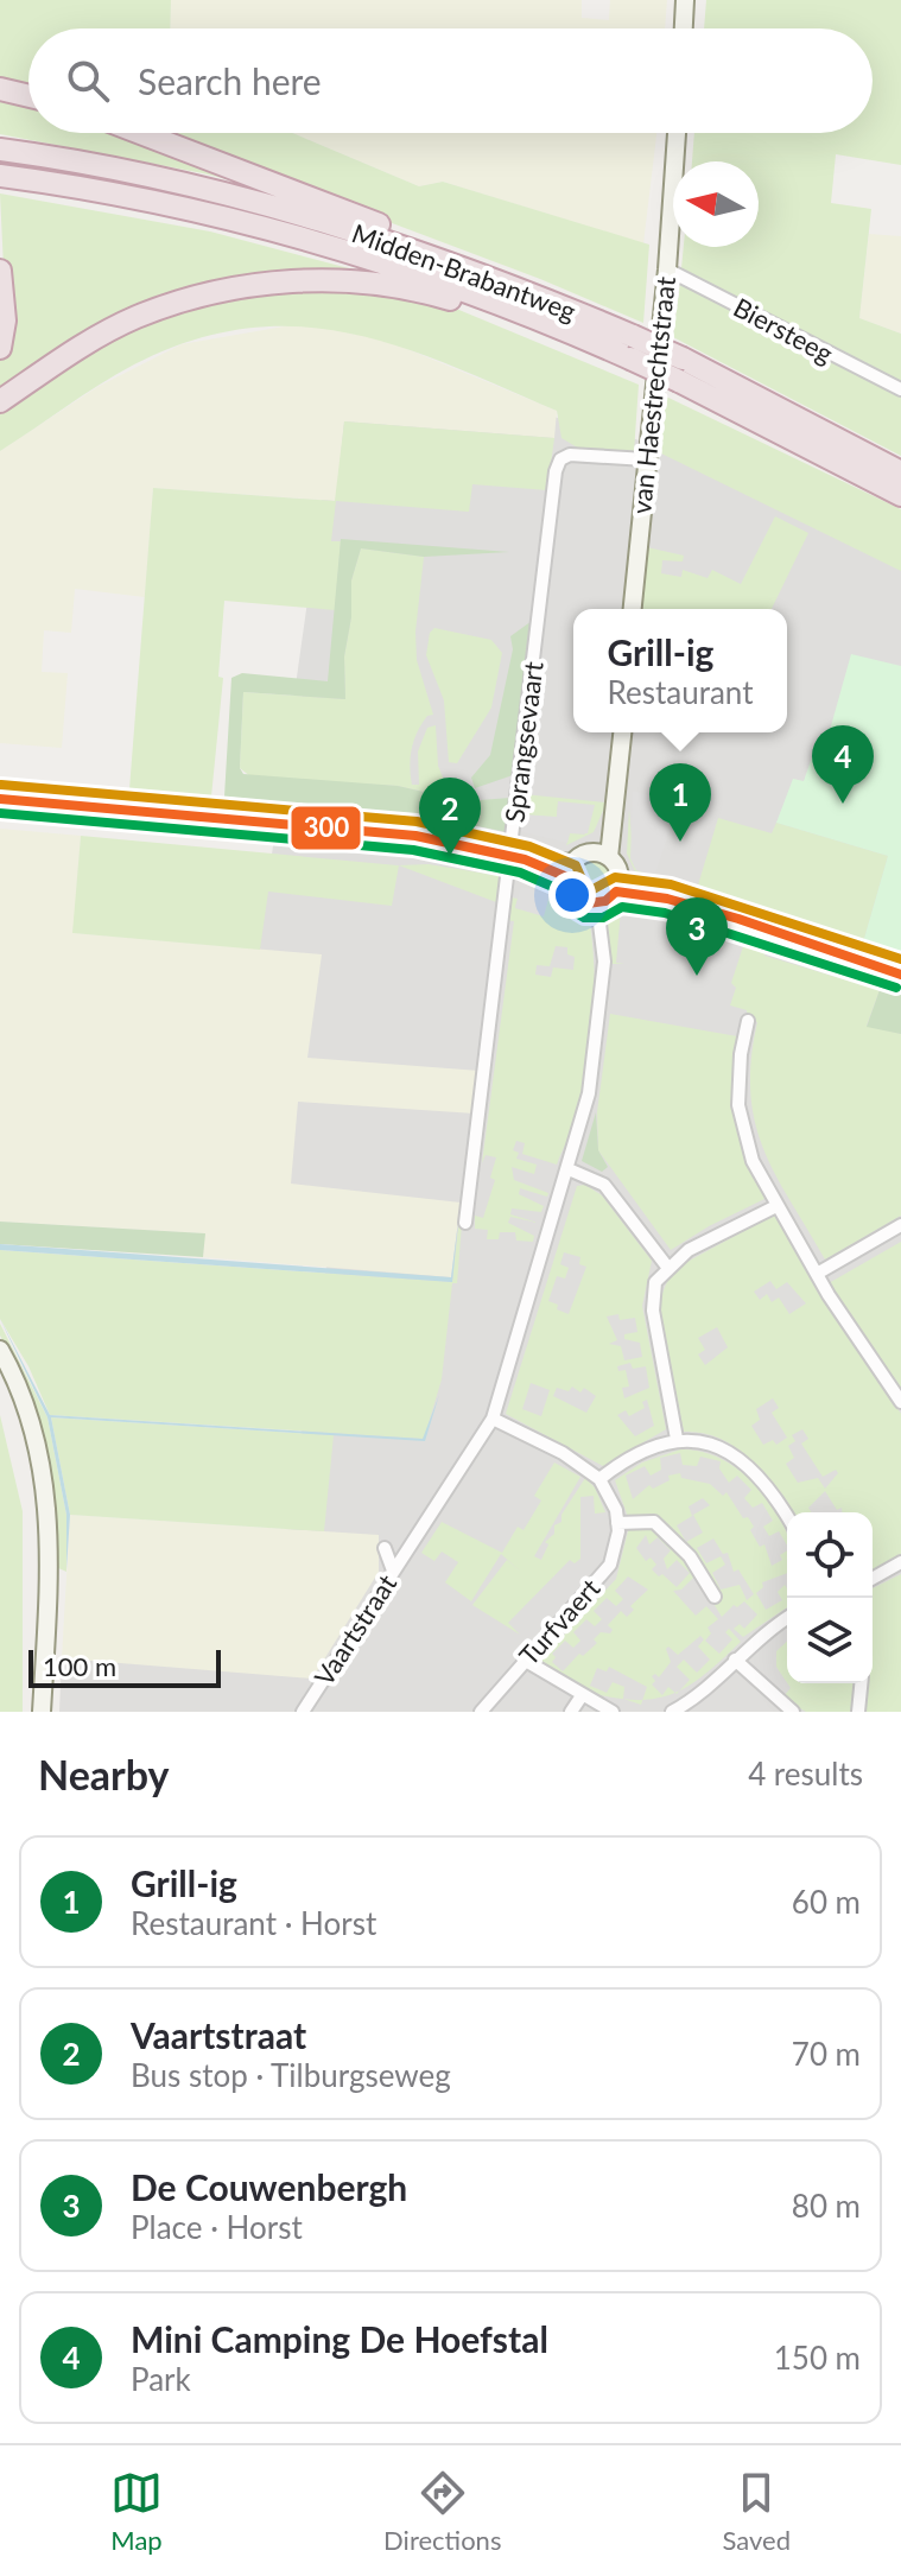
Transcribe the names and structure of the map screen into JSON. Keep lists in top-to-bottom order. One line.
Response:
{"streets":{"highway":["Midden-Brabantweg"],"street":["Biersteeg","van Haestrechtstraat","Sprangsevaart","Turfvaert","Vaartstraat"]},"crossings":[["Biersteeg","van Haestrechtstraat"],["van Haestrechtstraat","Sprangsevaart"]],"lines":["transit line 300"],"scale_bar":"100 m","north":"left","page":{"search":"Search here","popup":["Grill-ig","Restaurant"],"pins":["4","1","2","3"],"scale":"100 m","heading":["Nearby","4 results"],"list":[{"mark":"1","name":"Grill-ig","note":"Restaurant · Horst","value":"60 m"},{"mark":"2","name":"Vaartstraat","note":"Bus stop · Tilburgseweg","value":"70 m"},{"mark":"3","name":"De Couwenbergh","note":"Place · Horst","value":"80 m"},{"mark":"4","name":"Mini Camping De Hoefstal","note":"Park","value":"150 m"}],"nav":["Map","Directions","Saved"]}}
